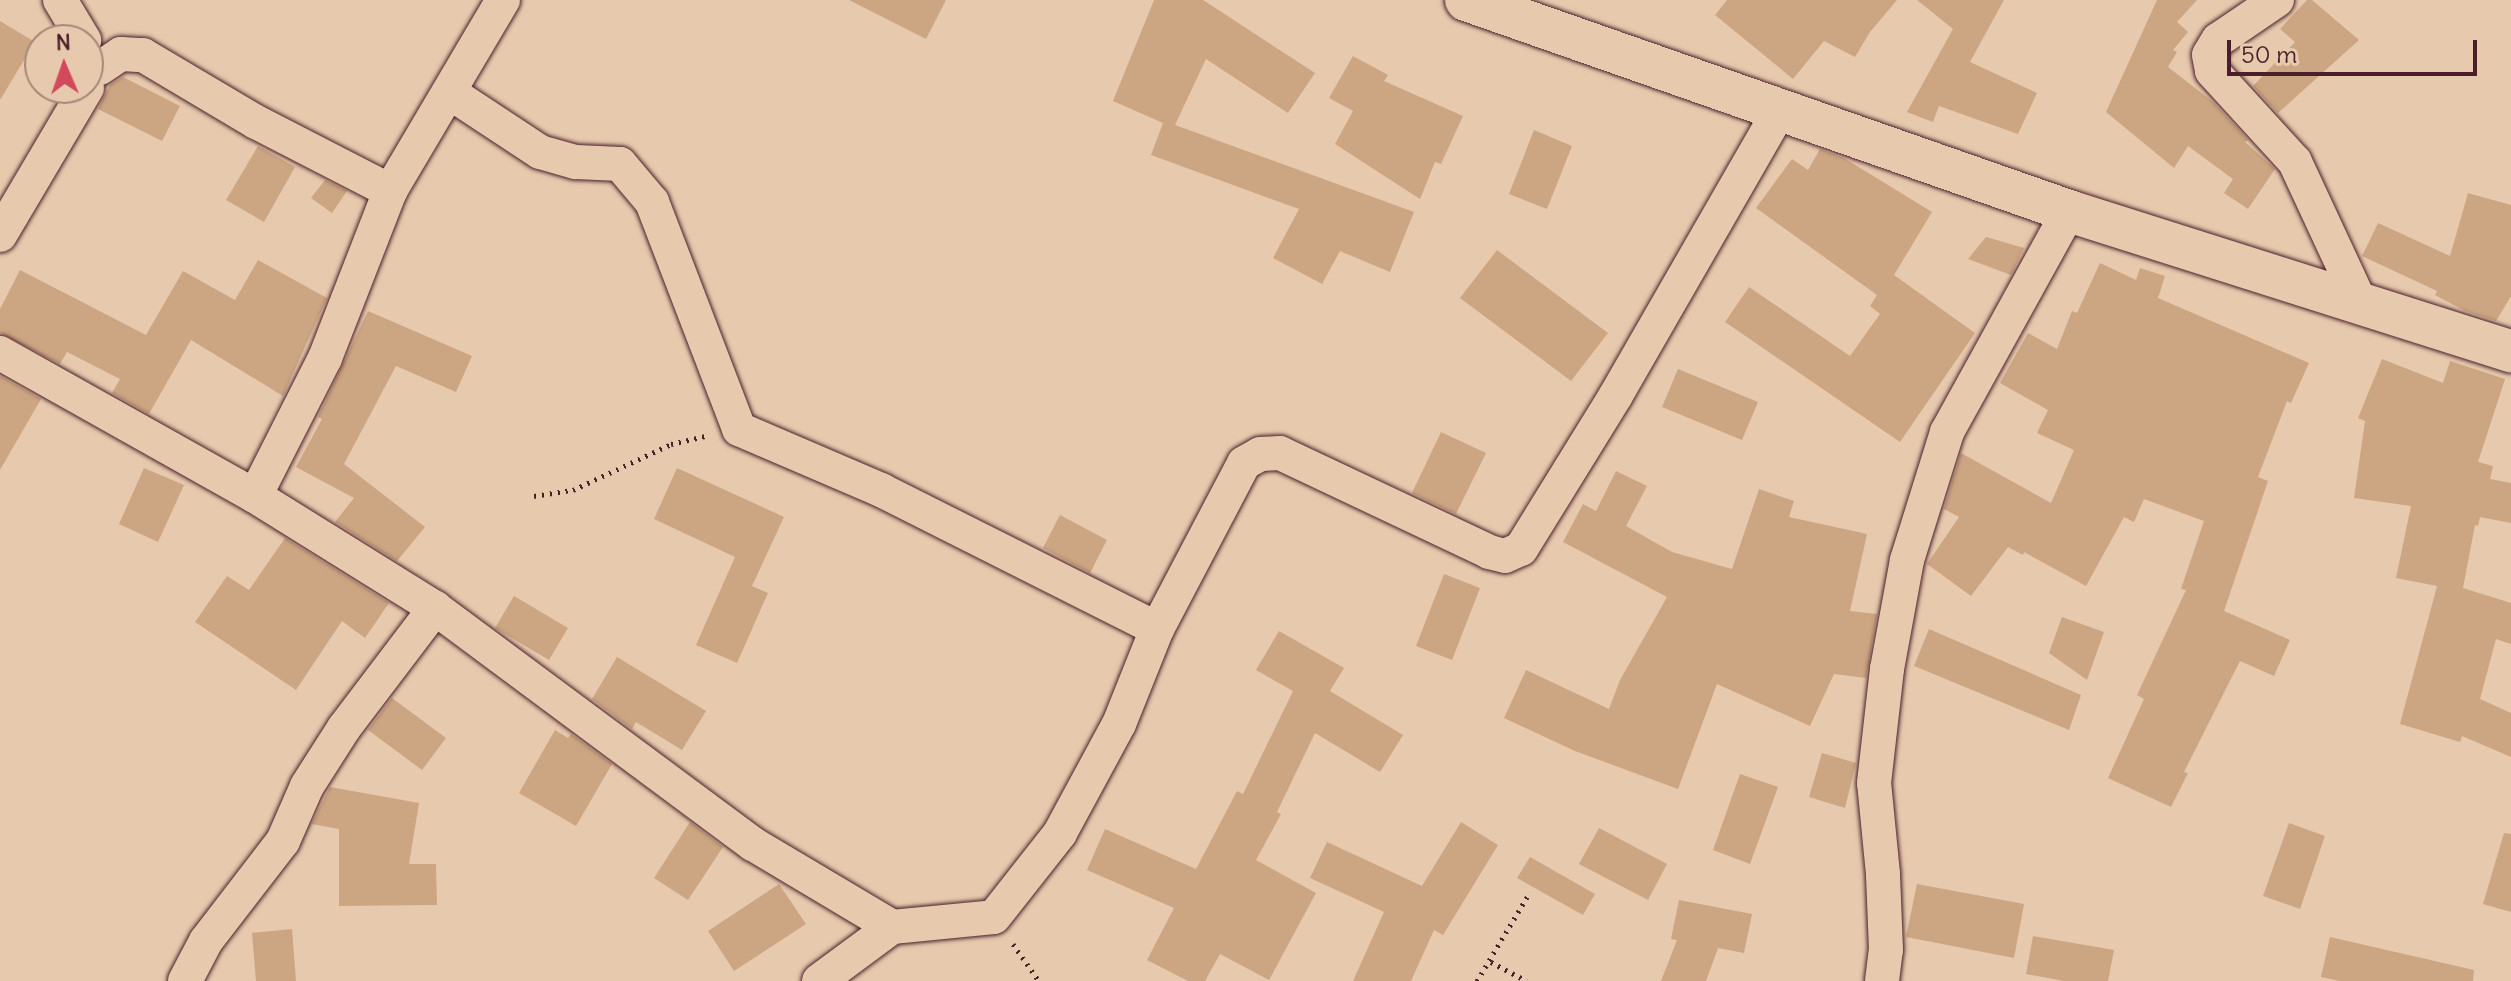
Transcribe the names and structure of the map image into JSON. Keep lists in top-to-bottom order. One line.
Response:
{"scale_bar":"50 m","north":"top"}
